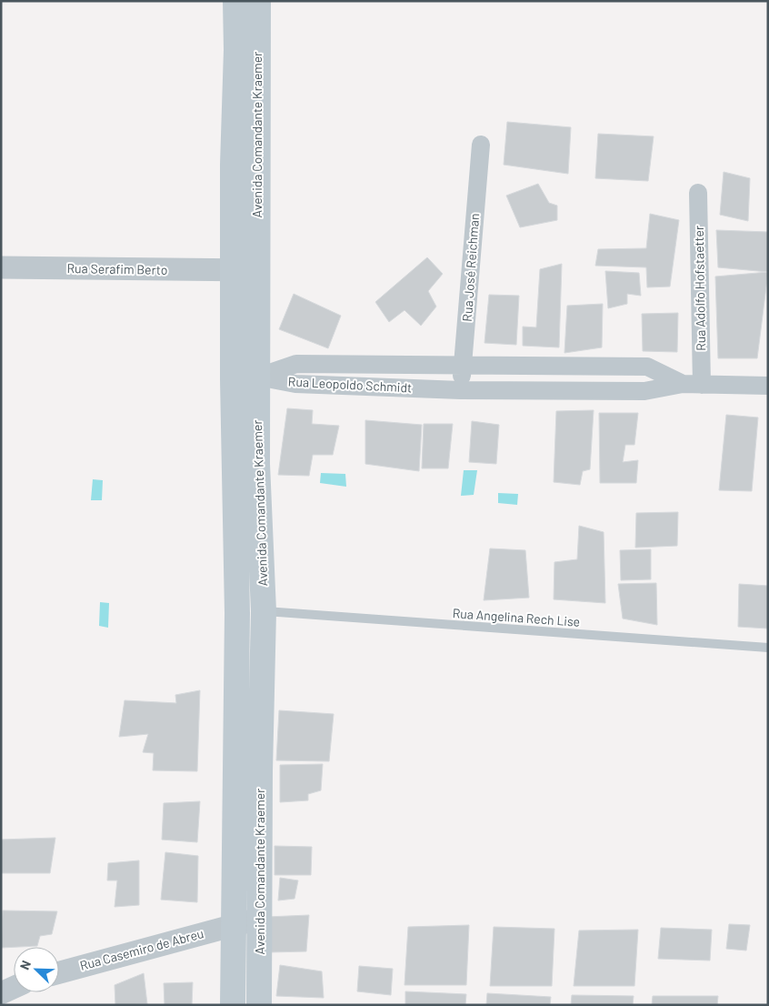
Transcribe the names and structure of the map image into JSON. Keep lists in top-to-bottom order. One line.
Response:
{"streets":{"main road":["Avenida Comandante Kraemer"],"street":["Rua José Reichman","Rua Serafim Berto","Rua Adolfo Hofstaetter","Rua Leopoldo Schmidt","Rua Casemiro de Abreu"],"lane":["Rua Angelina Rech Lise"]},"crossings":[["Avenida Comandante Kraemer","Rua Serafim Berto"],["Avenida Comandante Kraemer","Rua Leopoldo Schmidt"],["Avenida Comandante Kraemer","Rua Angelina Rech Lise"],["Avenida Comandante Kraemer","Rua Casemiro de Abreu"],["Rua José Reichman","Rua Leopoldo Schmidt"],["Rua Adolfo Hofstaetter","Rua Leopoldo Schmidt"]],"north":"top left"}
